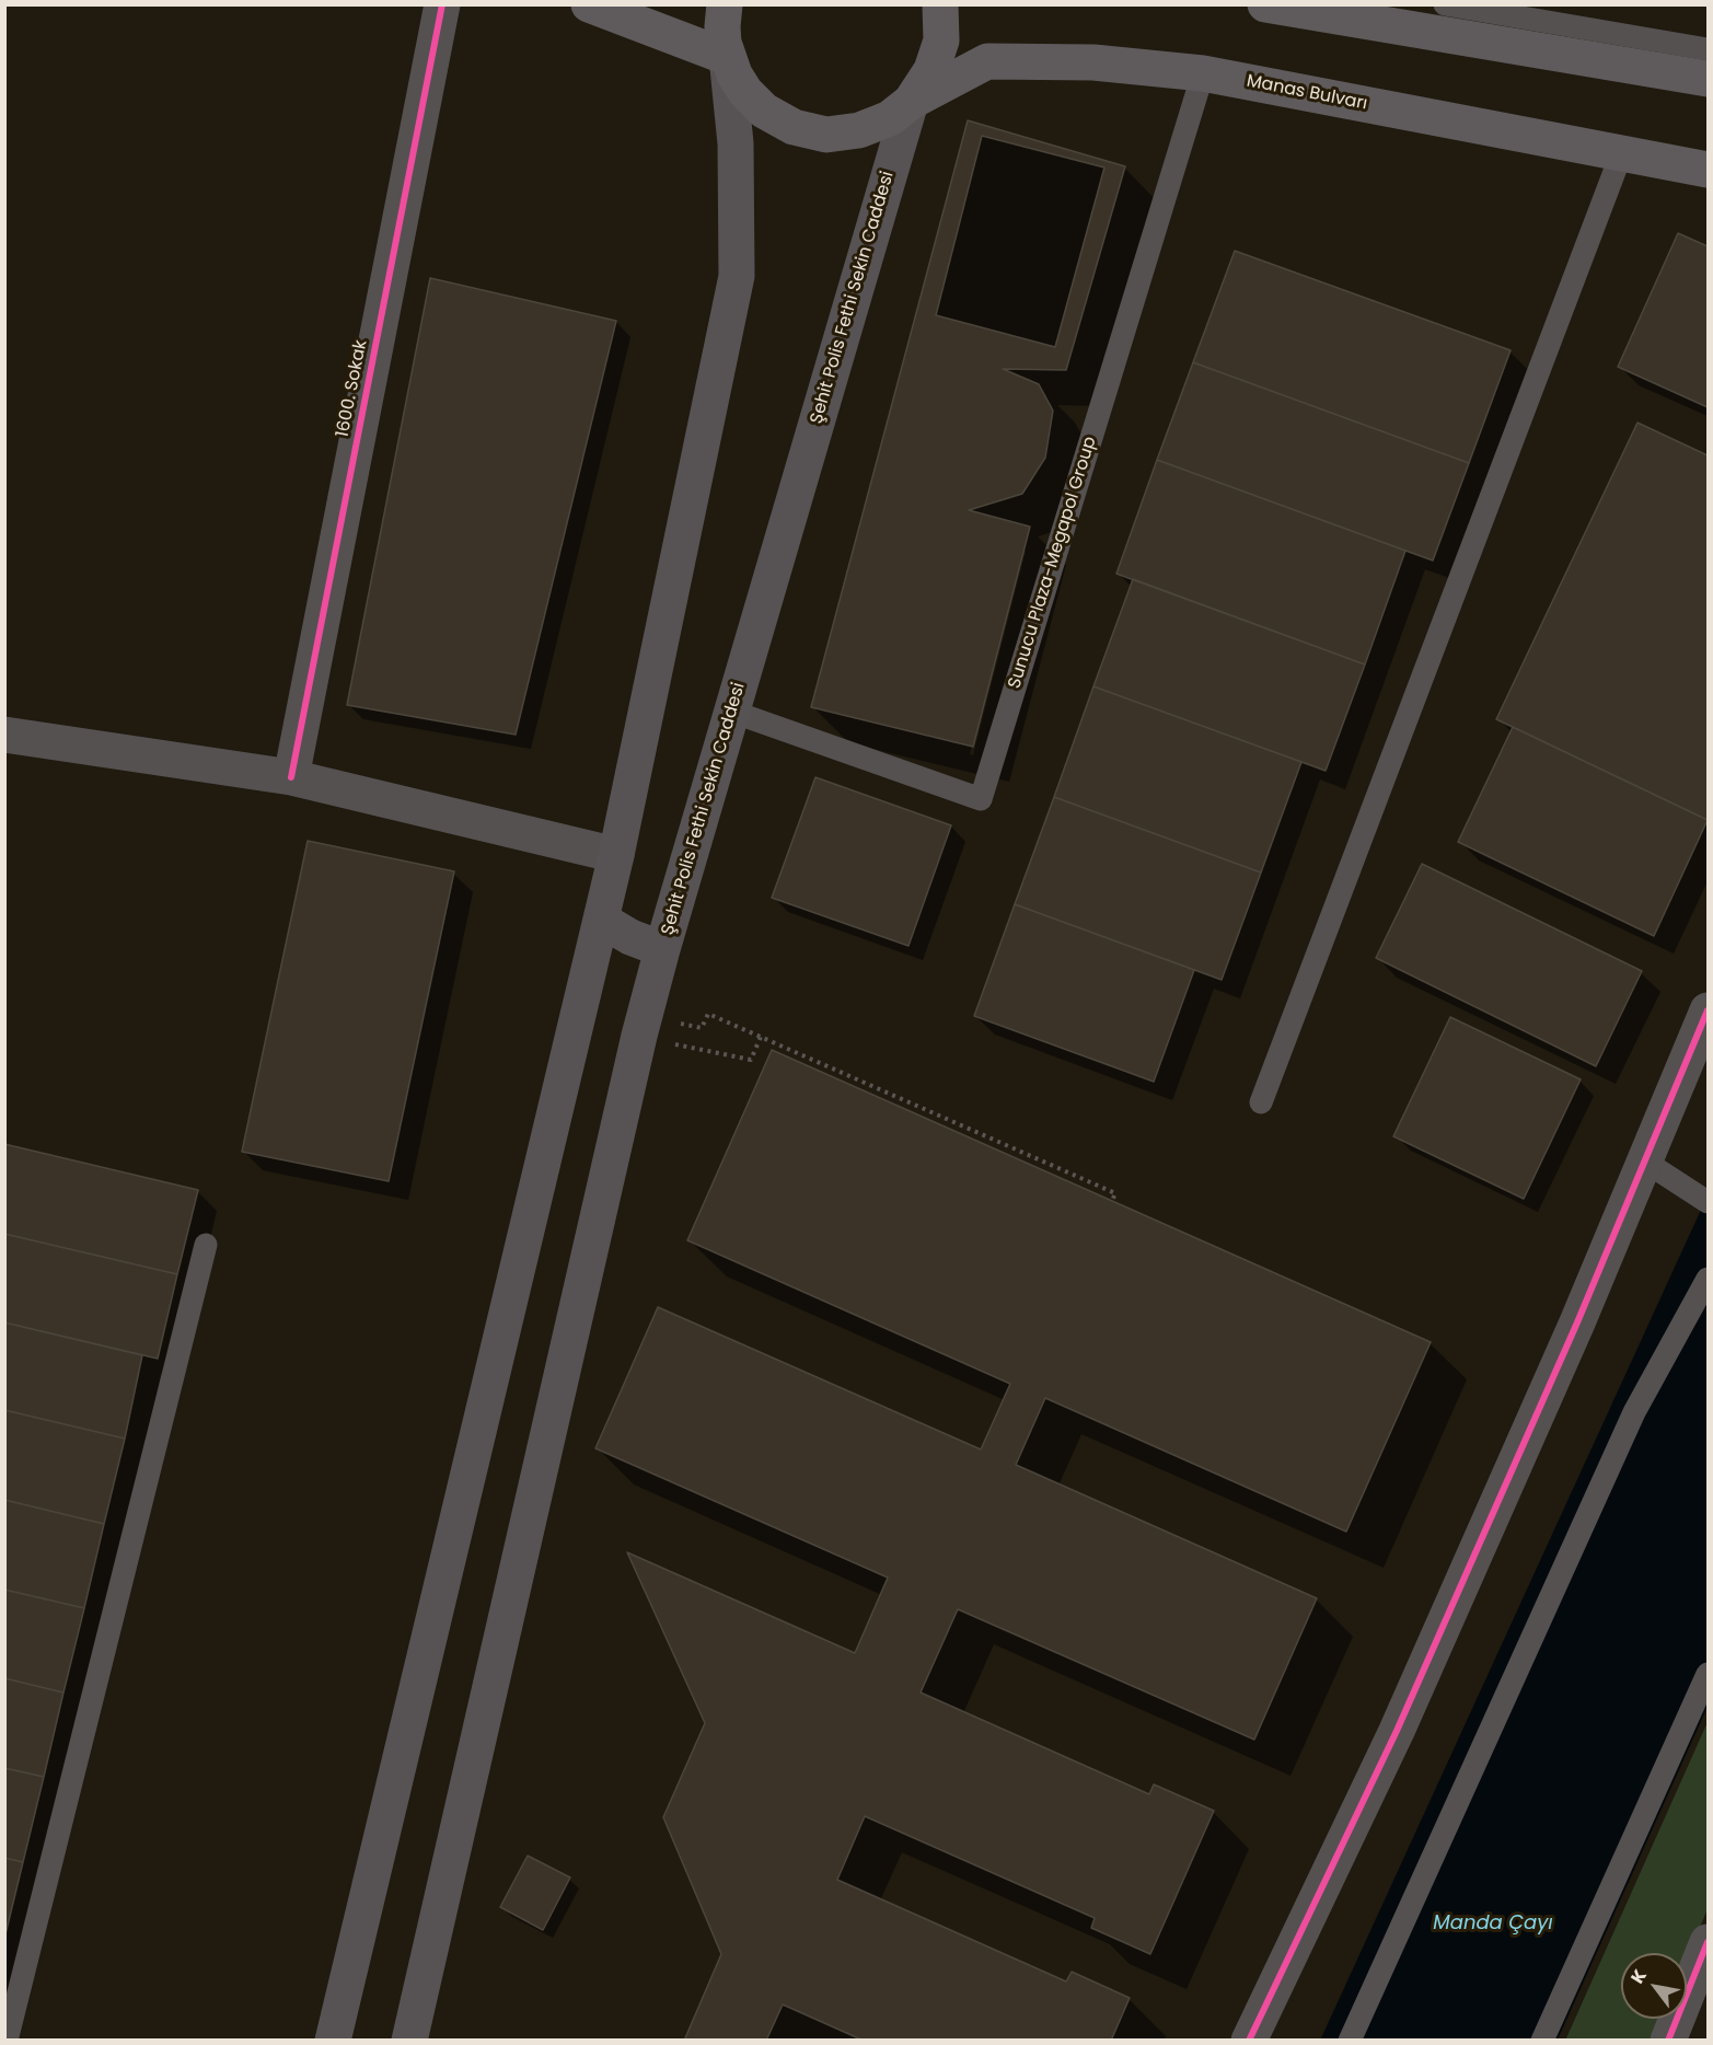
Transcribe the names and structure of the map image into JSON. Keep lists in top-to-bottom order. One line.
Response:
{"streets":{"main road":["Manas Bulvarı","Şehit Polis Fethi Sekin Caddesi"],"street":["1600. Sokak"],"lane":["Sunucu Plaza-Megapol Group"]},"crossings":[["Manas Bulvarı","Şehit Polis Fethi Sekin Caddesi"],["Manas Bulvarı","Sunucu Plaza-Megapol Group"],["Şehit Polis Fethi Sekin Caddesi","Sunucu Plaza-Megapol Group"]],"water":["Manda Çayı"],"north":"top left"}
